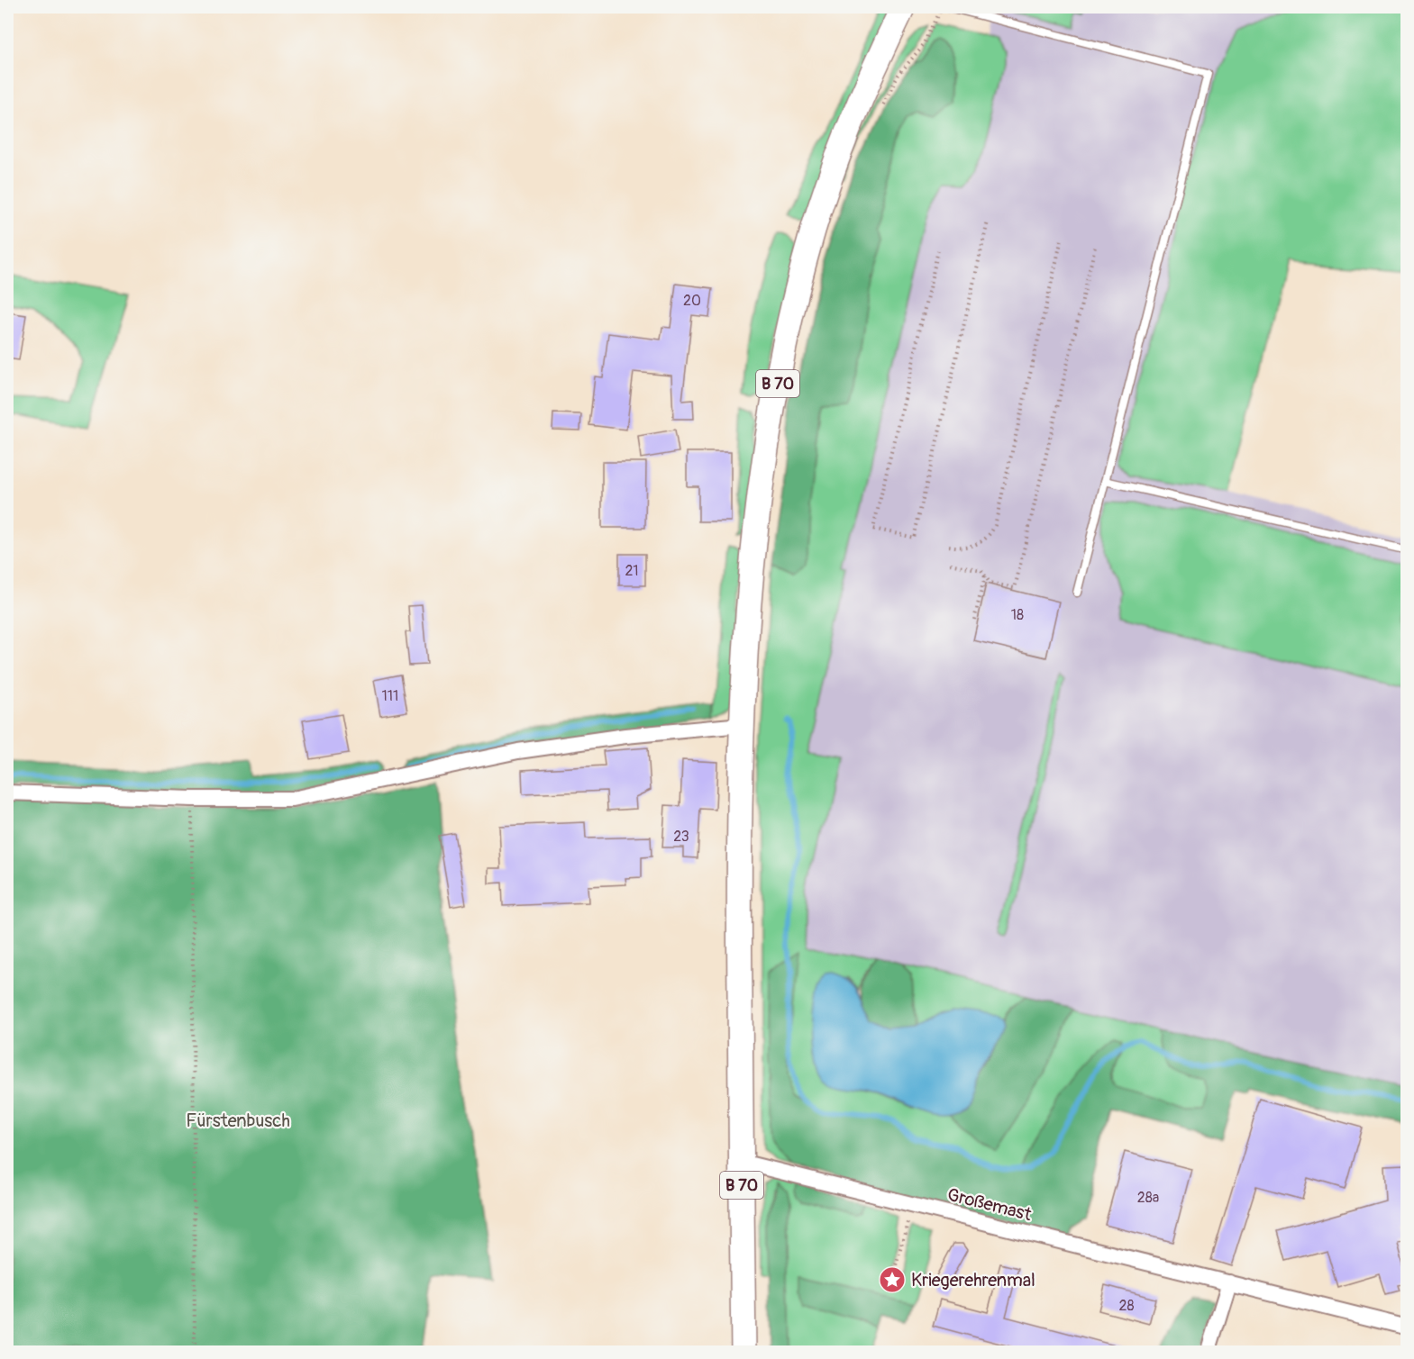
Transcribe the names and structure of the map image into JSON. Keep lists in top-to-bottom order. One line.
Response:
{"streets":{"main road":["B 70"],"street":["Großemast"]},"crossings":[["B 70","Großemast"]],"parks":["Fürstenbusch"],"places":{"place":["Kriegerehrenmal"]},"house_numbers":["20","21","18","111","23","28a","28"]}
